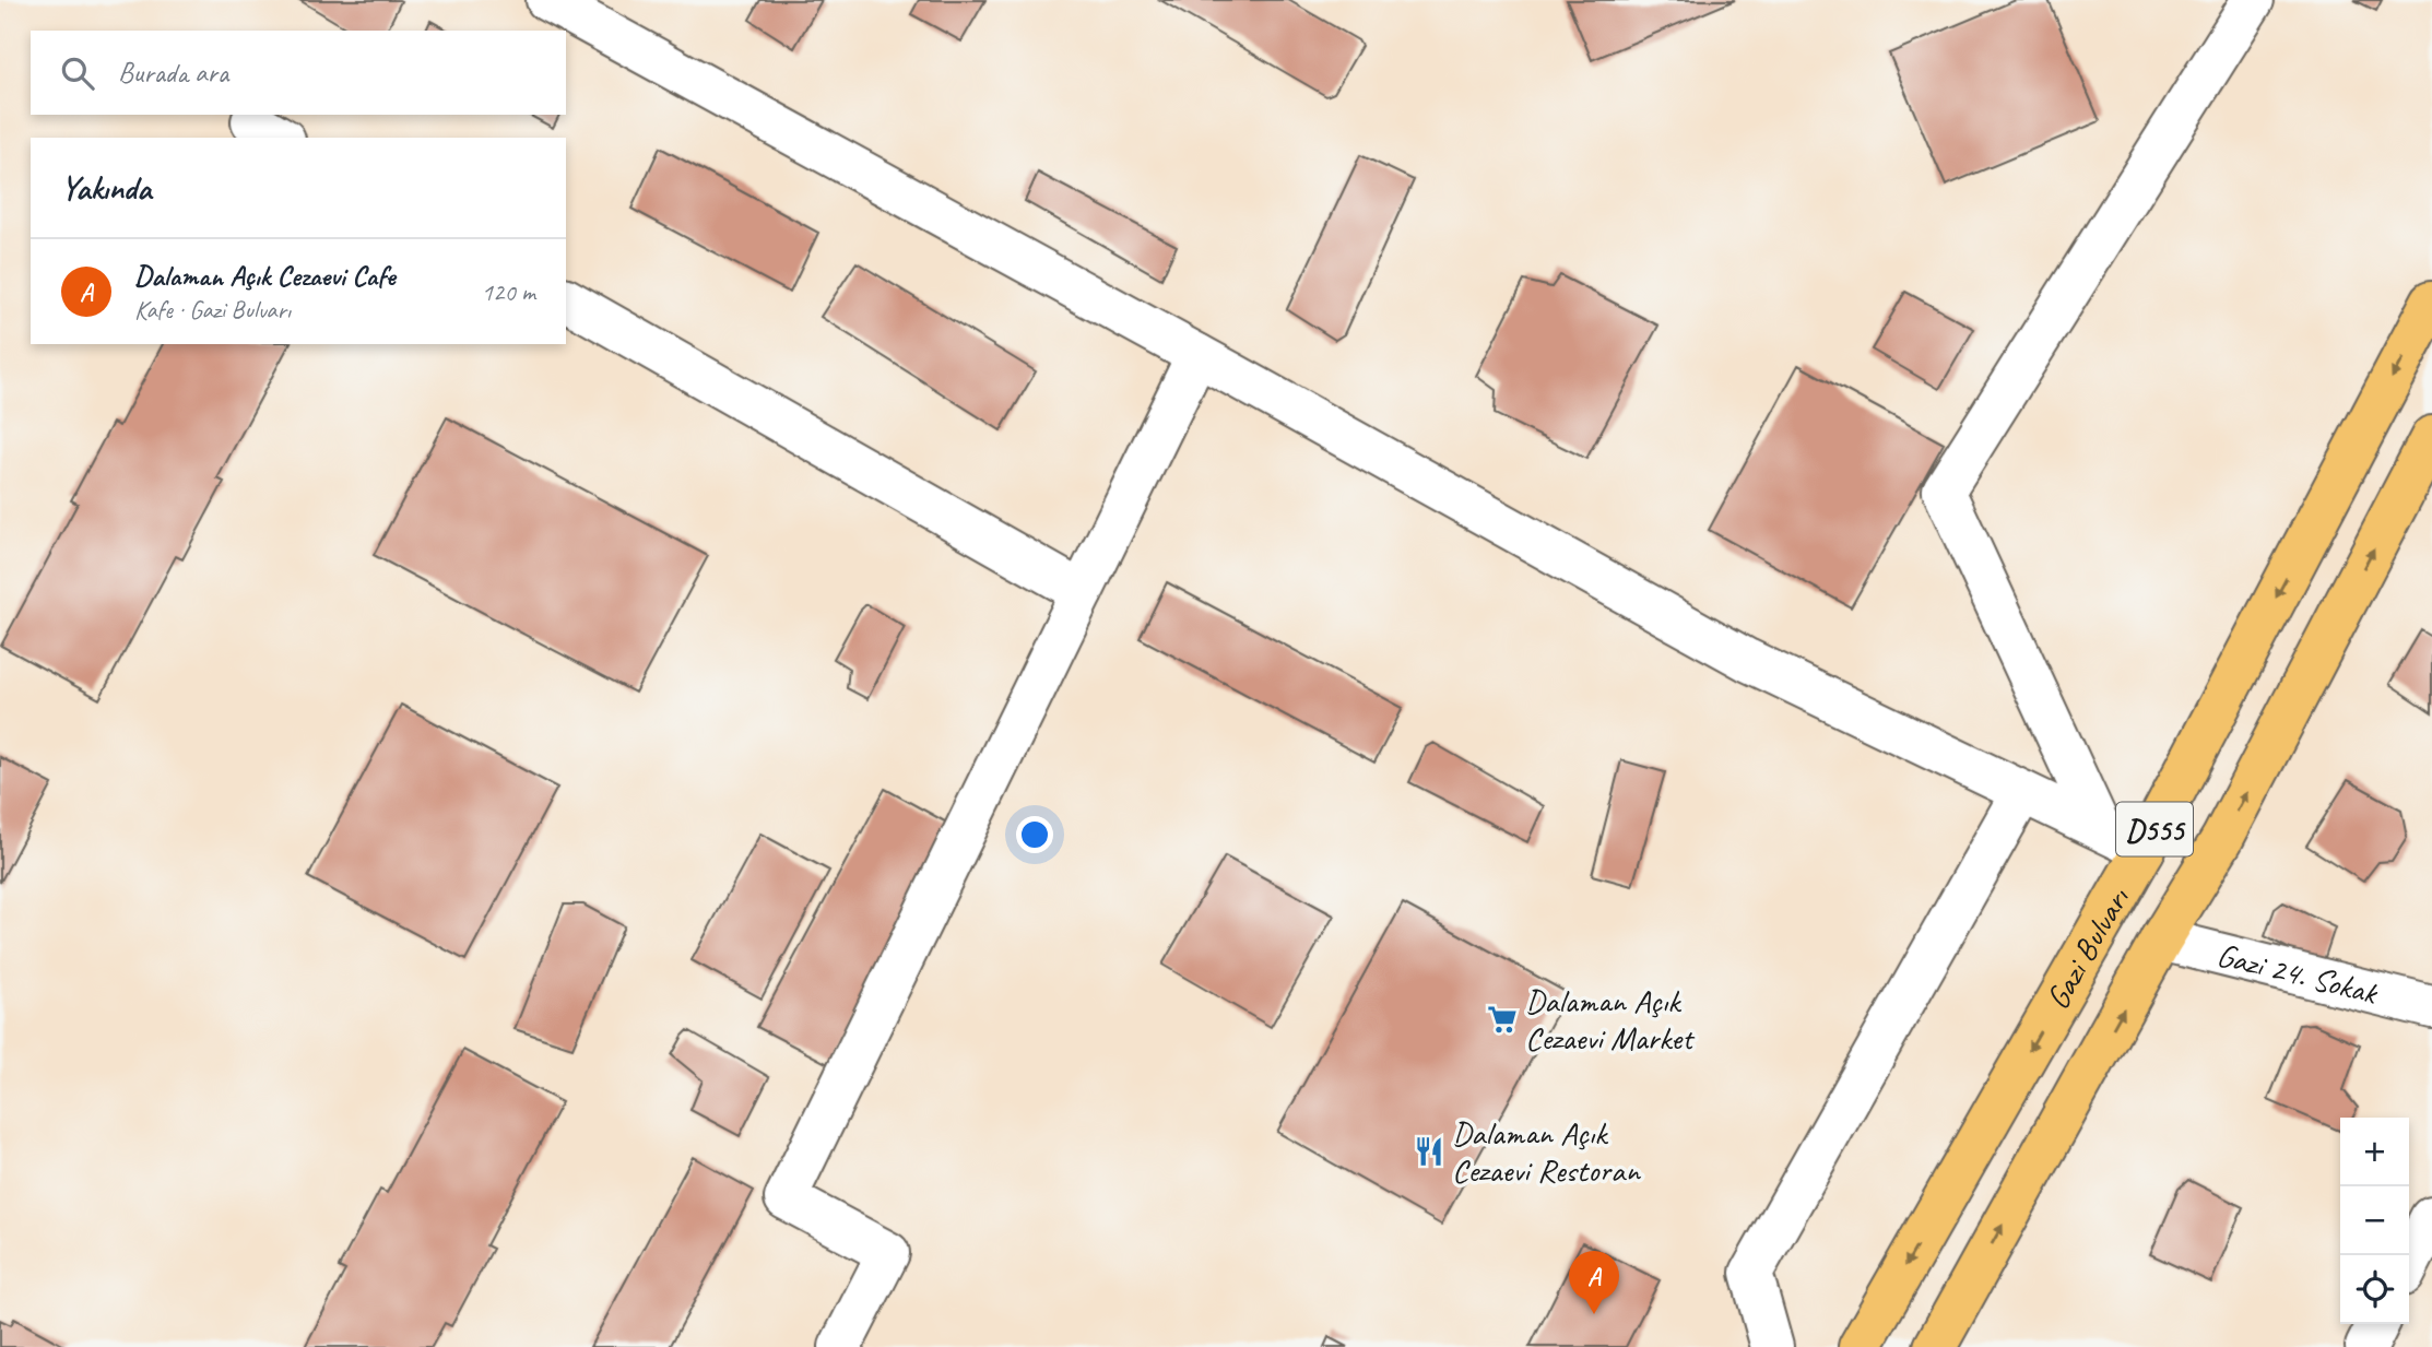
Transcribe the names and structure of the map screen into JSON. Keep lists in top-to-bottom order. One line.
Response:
{"streets":{"main road":["D555","Gazi Bulvarı"],"street":["Gazi 24. Sokak"]},"crossings":[["Gazi Bulvarı","Gazi 24. Sokak"]],"places":{"supermarket":["Dalaman Açık Cezaevi Market"],"restaurant":["Dalaman Açık Cezaevi Restoran"]},"page":{"search":"Burada ara","heading":"Yakında","list":[{"mark":"A","name":"Dalaman Açık Cezaevi Cafe","note":"Kafe · Gazi Bulvarı","value":"120 m"}],"map_buttons":["+","−"],"pins":"A"}}
